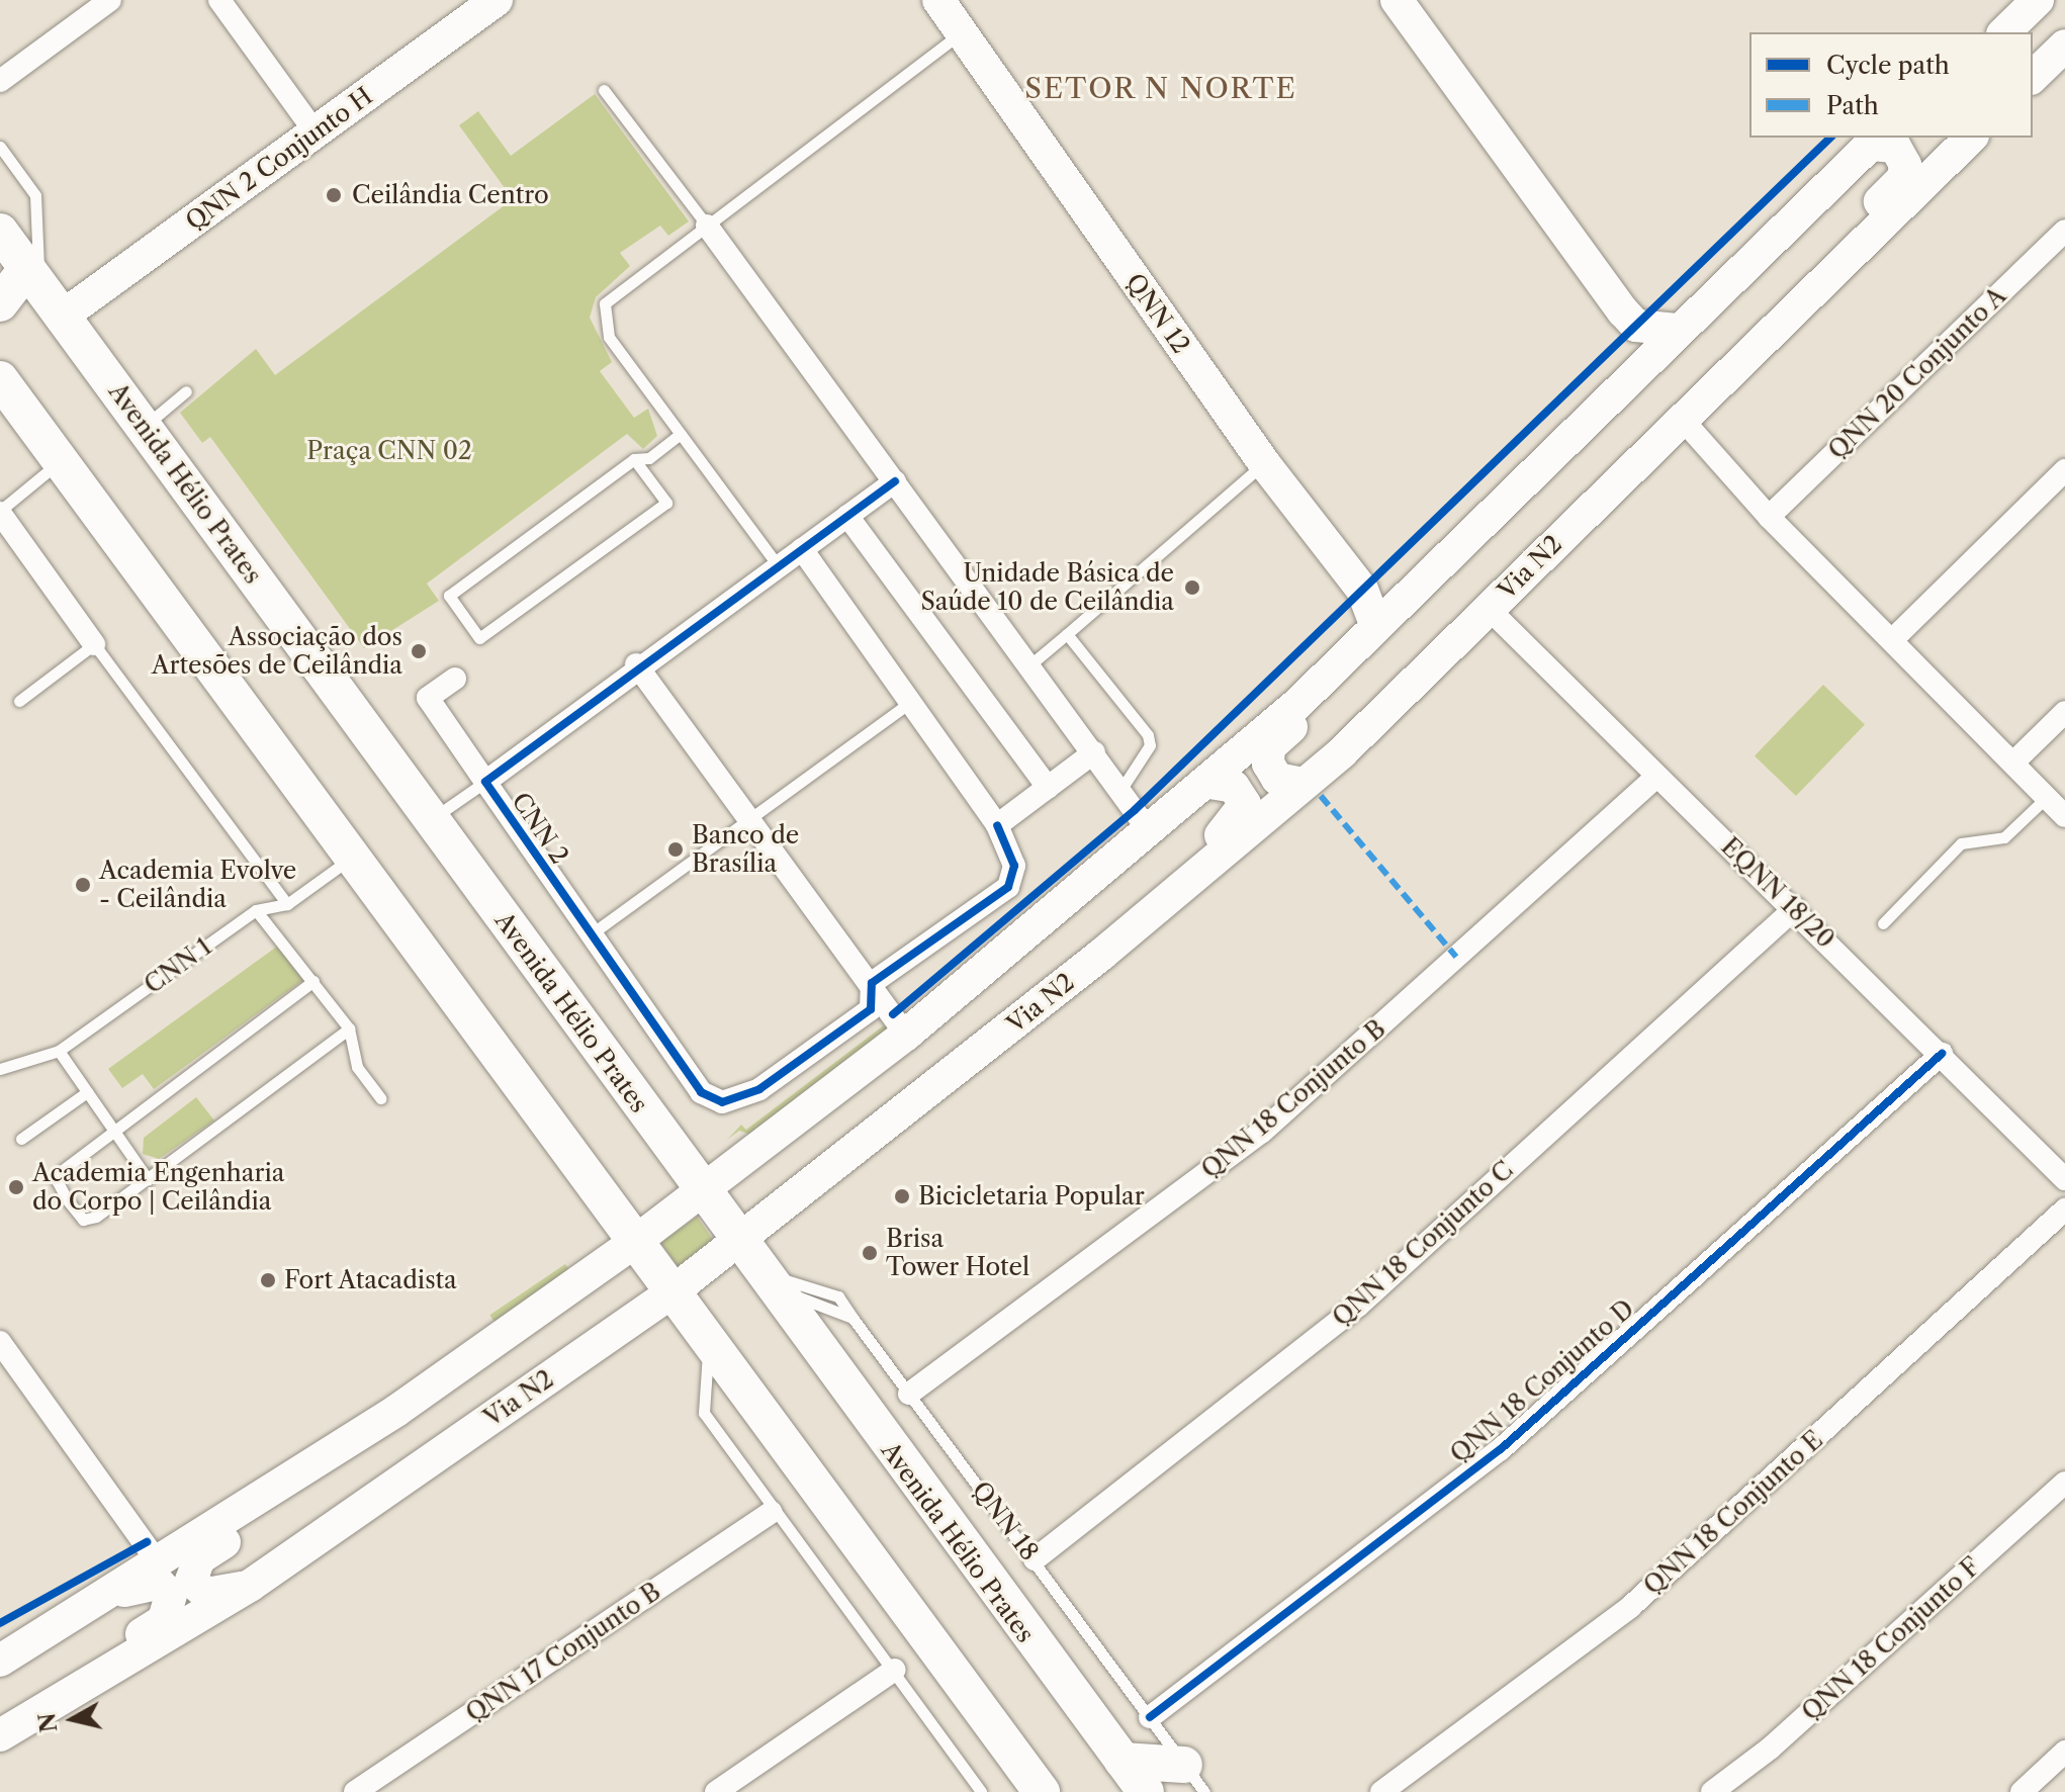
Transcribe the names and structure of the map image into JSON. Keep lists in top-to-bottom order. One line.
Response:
{"streets":{"main road":["QNN 2 Conjunto H","QNN 12","Avenida Hélio Prates","Via N2"],"street":["QNN 20 Conjunto A","CNN 2","EQNN 18/20","QNN 18 Conjunto B","QNN 18 Conjunto C","QNN 18 Conjunto D","QNN 18 Conjunto E","QNN 18 Conjunto F","QNN 17 Conjunto B"],"lane":["CNN 1","QNN 18"]},"crossings":[["QNN 2 Conjunto H","Avenida Hélio Prates"],["Avenida Hélio Prates","Via N2"],["Avenida Hélio Prates","QNN 18"],["Via N2","EQNN 18/20"],["EQNN 18/20","QNN 18 Conjunto B"],["EQNN 18/20","QNN 18 Conjunto C"],["EQNN 18/20","QNN 18 Conjunto D"],["QNN 18 Conjunto B","QNN 18"],["QNN 18 Conjunto C","QNN 18"],["QNN 18 Conjunto D","QNN 18"]],"districts":["SETOR N NORTE"],"parks":["Praça CNN 02"],"places":["Ceilândia Centro","Unidade Básica de Saúde 10 de Ceilândia","Associação dos Artesões de Ceilândia","Banco de Brasília","Academia Evolve - Ceilândia","Academia Engenharia do Corpo | Ceilândia","Bicicletaria Popular","Brisa Tower Hotel","Fort Atacadista"],"legend":["Cycle path","Path"],"north":"left"}
